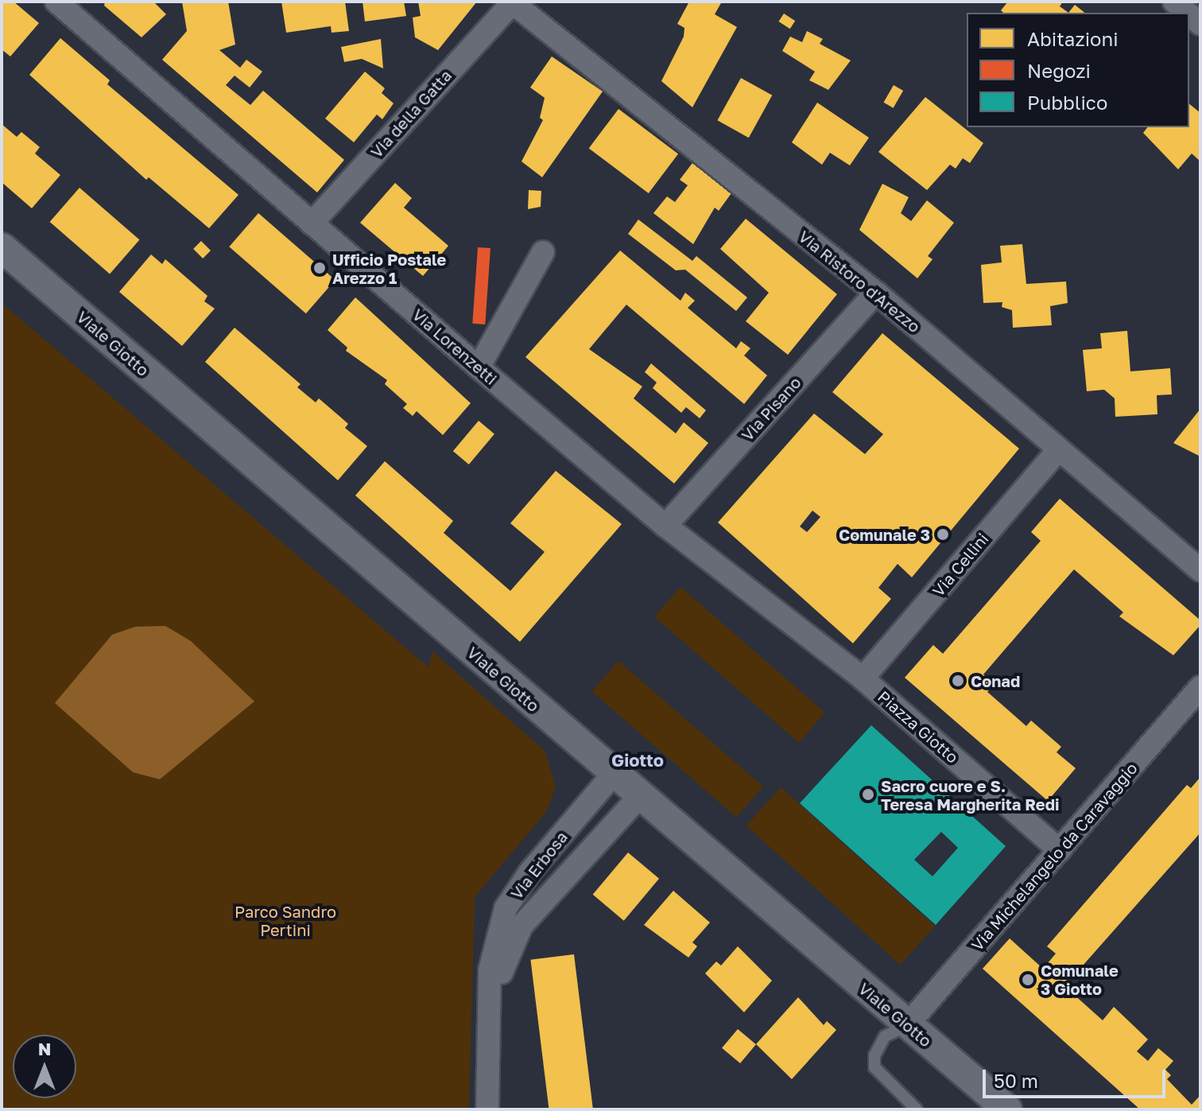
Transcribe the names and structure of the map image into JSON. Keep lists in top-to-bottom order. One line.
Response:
{"streets":{"street":["Via della Gatta","Via Ristoro d'Arezzo","Viale Giotto","Via Lorenzetti","Via Pisano","Via Cellini","Piazza Giotto","Via Michelangelo da Caravaggio","Via Erbosa"]},"crossings":[["Via della Gatta","Via Ristoro d'Arezzo"],["Via della Gatta","Via Lorenzetti"],["Via Ristoro d'Arezzo","Via Pisano"],["Via Ristoro d'Arezzo","Via Cellini"],["Viale Giotto","Via Michelangelo da Caravaggio"],["Viale Giotto","Via Erbosa"],["Via Lorenzetti","Via Pisano"],["Via Lorenzetti","Via Cellini"],["Via Lorenzetti","Piazza Giotto"],["Via Cellini","Piazza Giotto"],["Piazza Giotto","Via Michelangelo da Caravaggio"]],"districts":["Giotto"],"parks":["Parco Sandro Pertini"],"places":["Ufficio Postale Arezzo 1","Comunale 3","Conad","Sacro cuore e S. Teresa Margherita Redi","Comunale 3 Giotto"],"legend":["Abitazioni","Negozi","Pubblico"],"scale_bar":"50 m","north":"top"}
